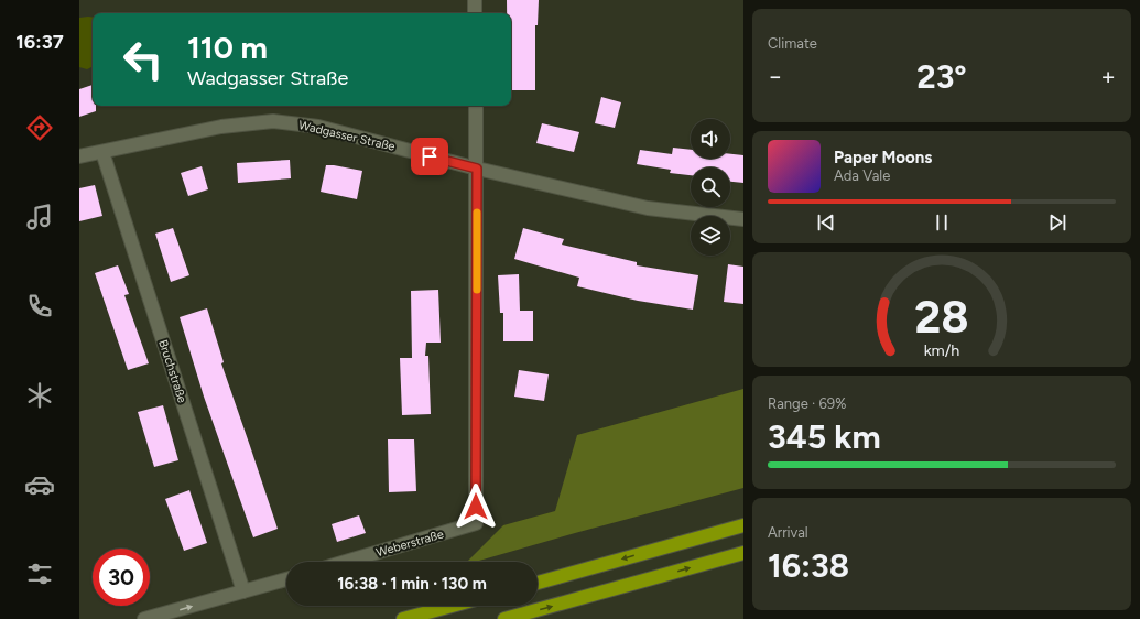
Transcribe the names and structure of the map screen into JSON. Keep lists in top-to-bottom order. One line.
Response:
{"streets":{"street":["Wadgasser Straße","Bruchstraße","Weberstraße"]},"crossings":[["Wadgasser Straße","Bruchstraße"],["Wadgasser Straße","Weberstraße"]],"page":{"tabs":"16:37","tile":["Climate",["Range · 69%","345 km"],["Arrival","16:38"]],"turn":["110 m","Wadgasser Straße"],"heat":["−","23°","+"],"song":["Paper Moons","Ada Vale"],"limit":"30","trip":"16:38 · 1 min · 130 m","gauge":["28","km/h"]}}
